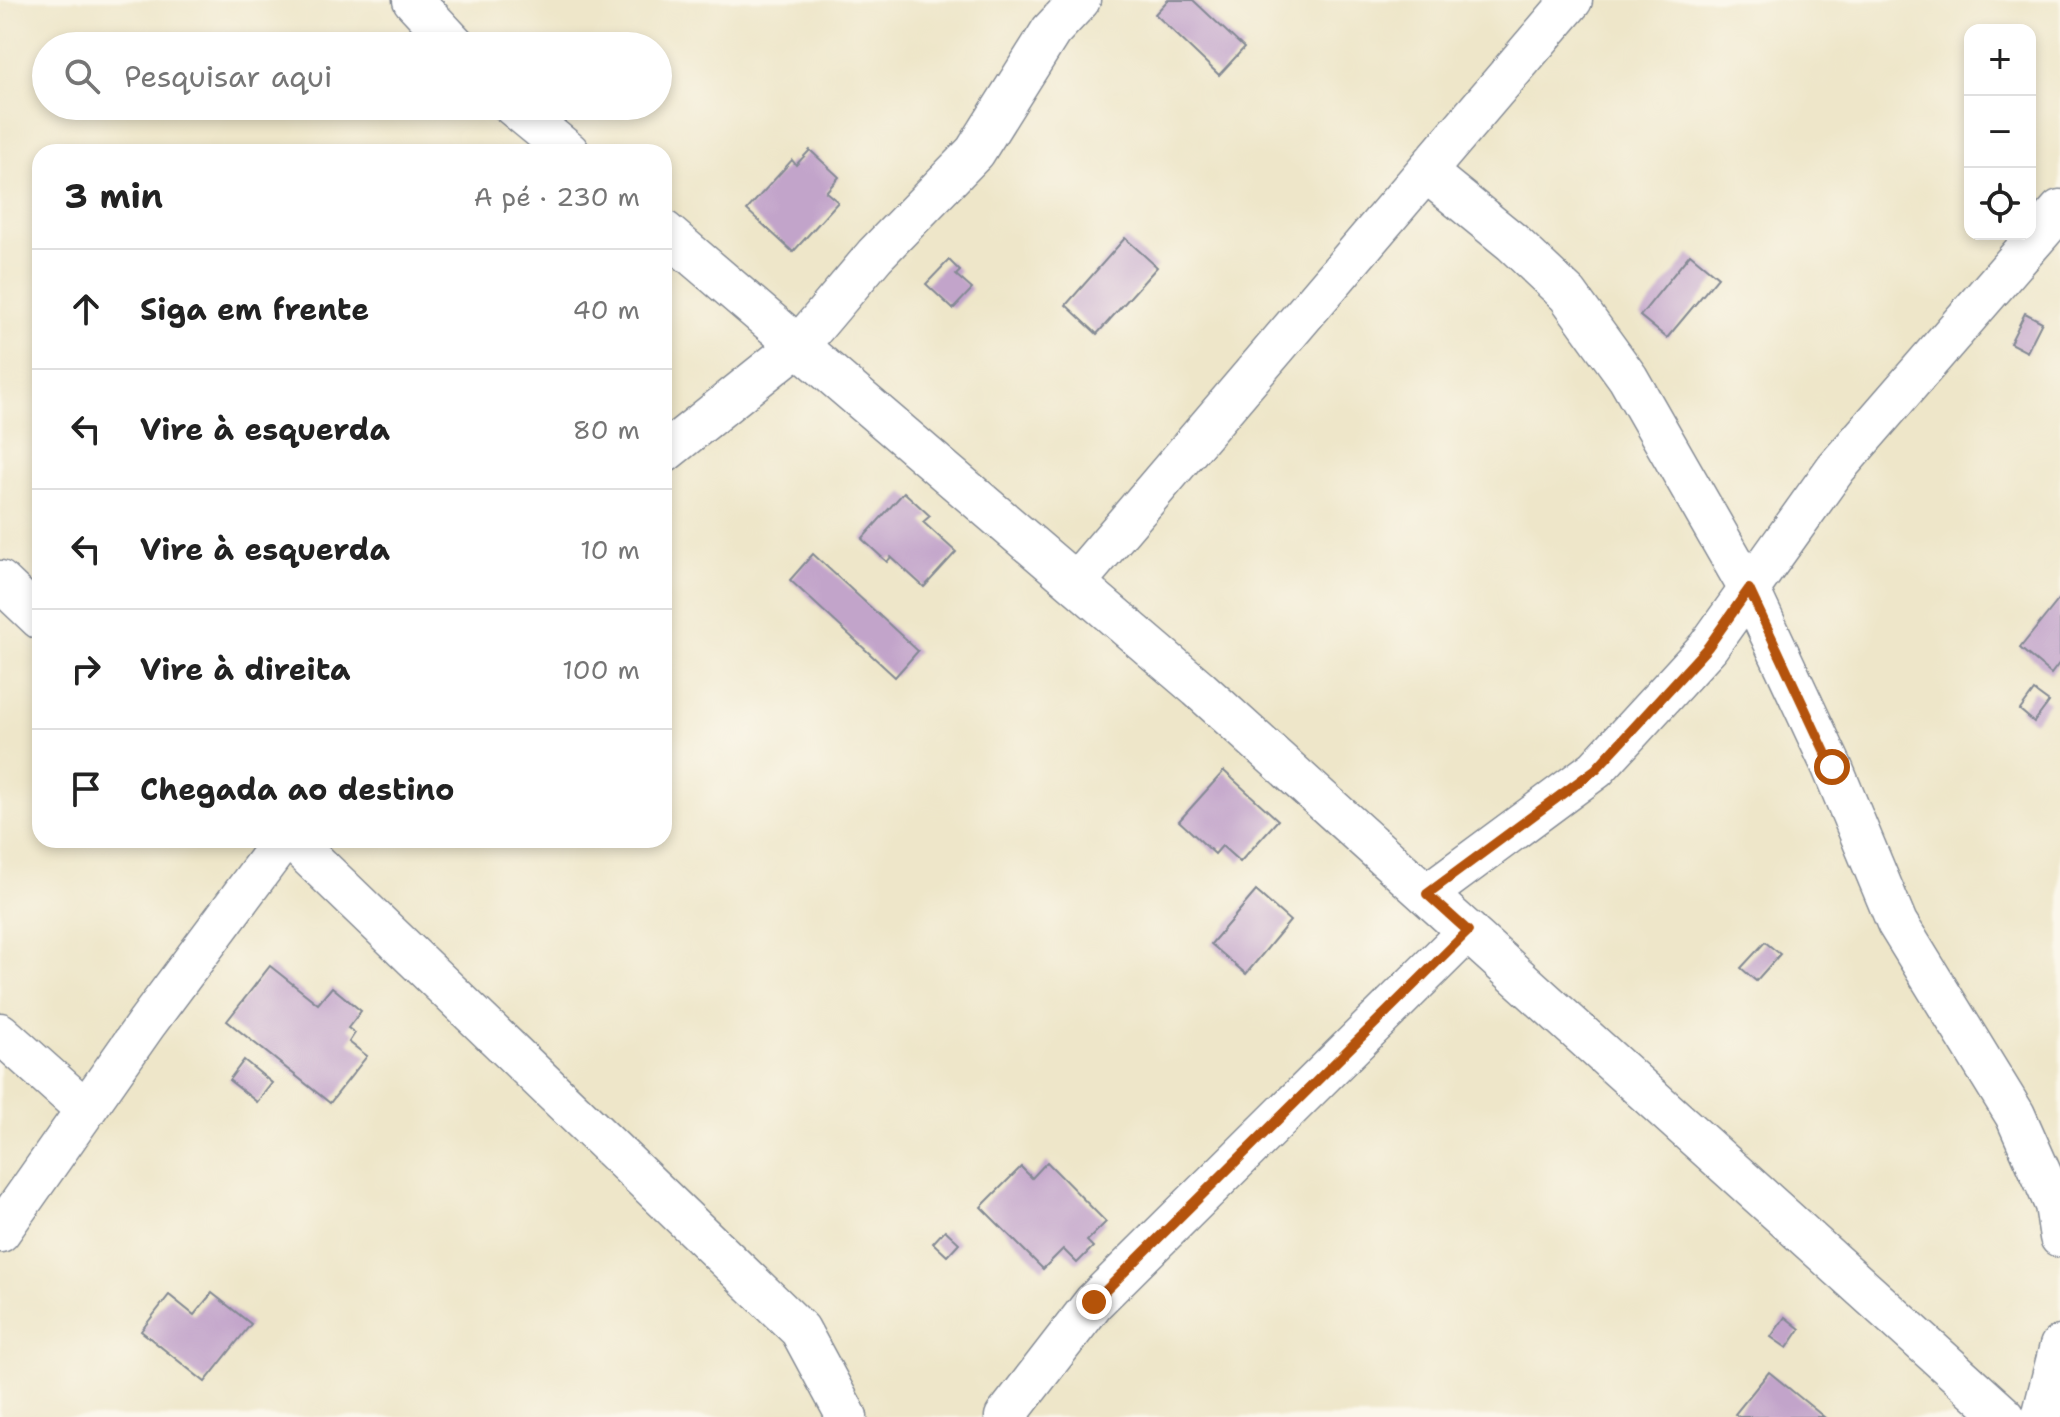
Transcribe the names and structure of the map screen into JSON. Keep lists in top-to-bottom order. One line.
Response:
{"page":{"map_buttons":["+","−"],"search":"Pesquisar aqui","heading":["3 min","A pé · 230 m"],"list":[["Siga em frente","40 m"],["Vire à esquerda","80 m"],["Vire à esquerda","10 m"],["Vire à direita","100 m"],"Chegada ao destino"]}}
